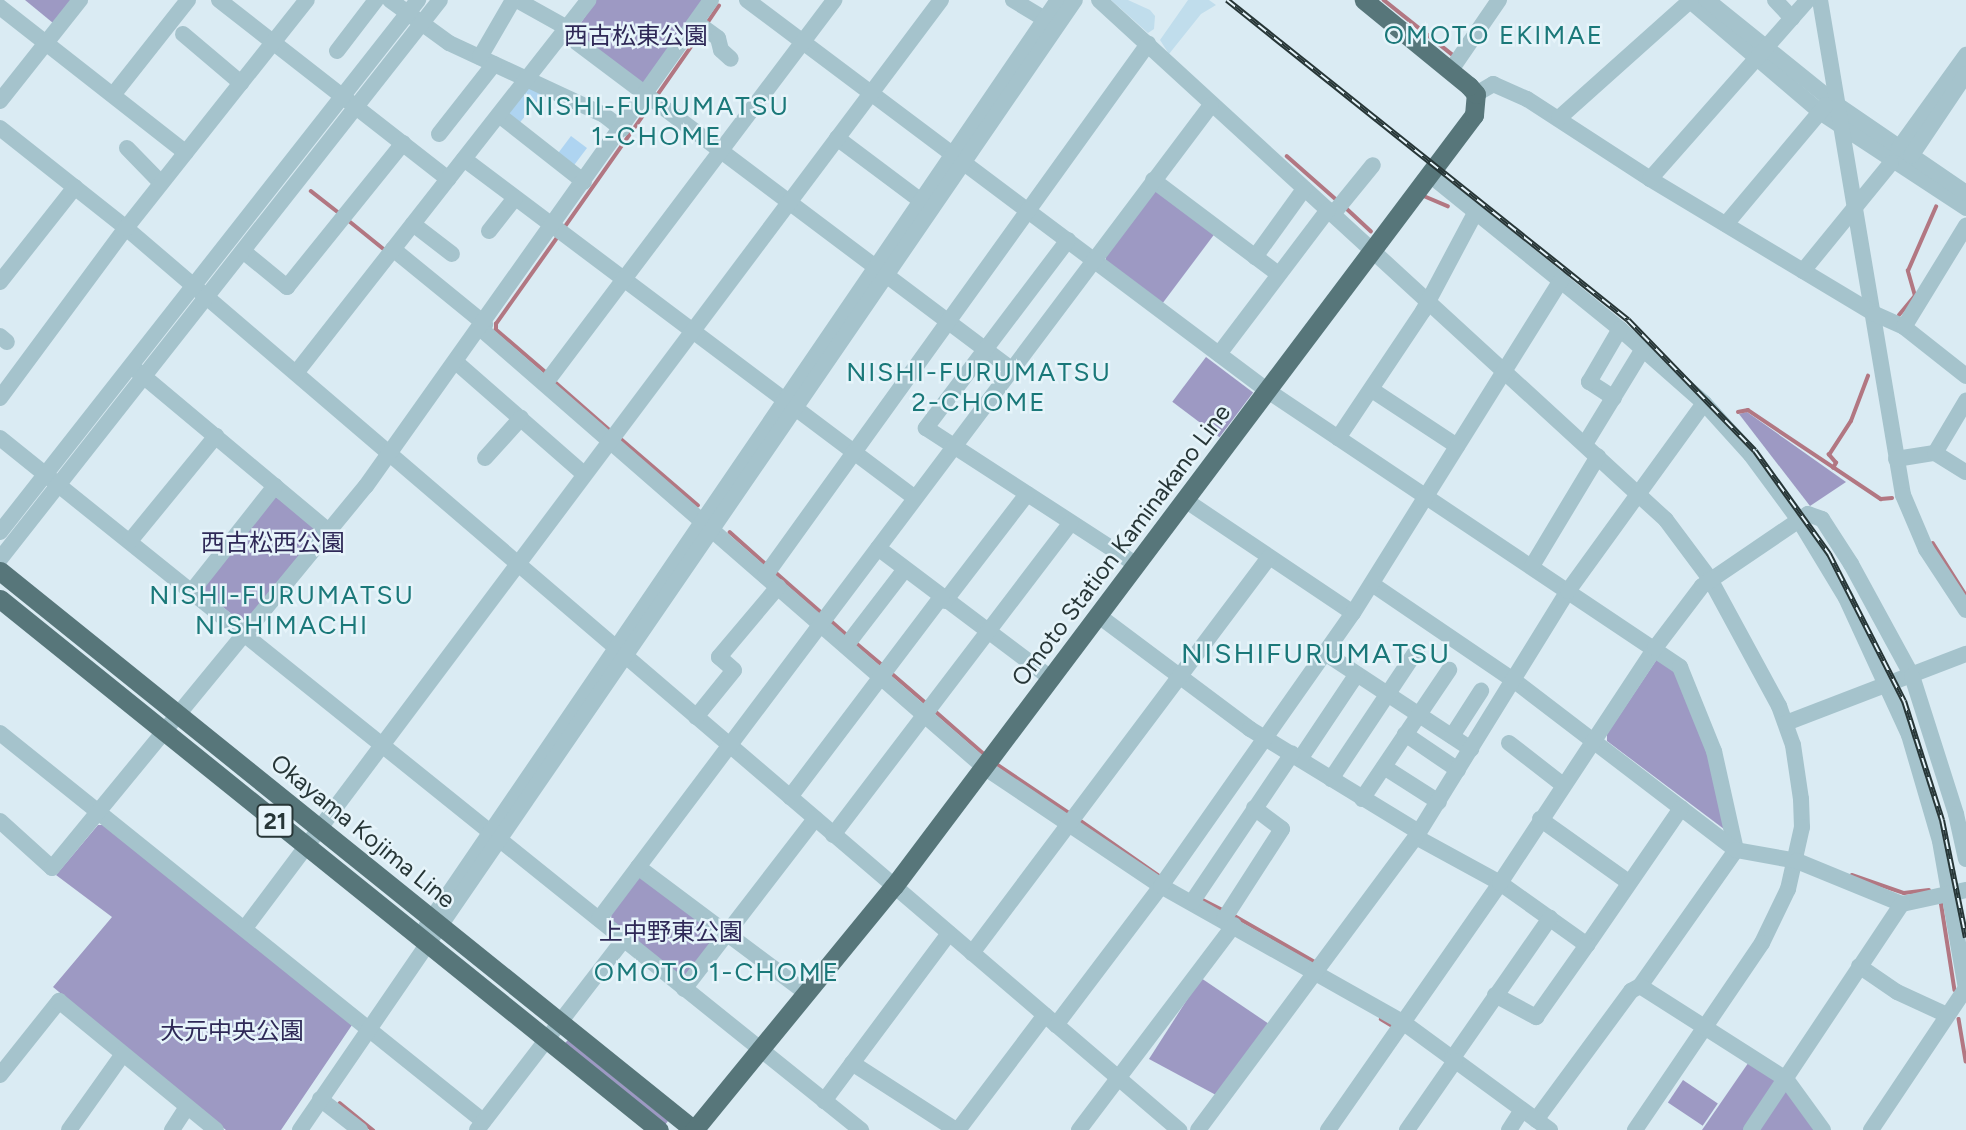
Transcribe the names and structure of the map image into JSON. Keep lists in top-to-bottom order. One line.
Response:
{"streets":{"main road":["Omoto Station Kaminakano Line","21","Okayama Kojima Line"]},"crossings":[["Omoto Station Kaminakano Line","Okayama Kojima Line"]],"districts":["OMOTO EKIMAE","NISHI-FURUMATSU 1-CHOME","NISHI-FURUMATSU 2-CHOME","NISHI-FURUMATSU NISHIMACHI","NISHIFURUMATSU","OMOTO 1-CHOME"],"parks":["西古松東公園","西古松西公園","上中野東公園","大元中央公園"]}
